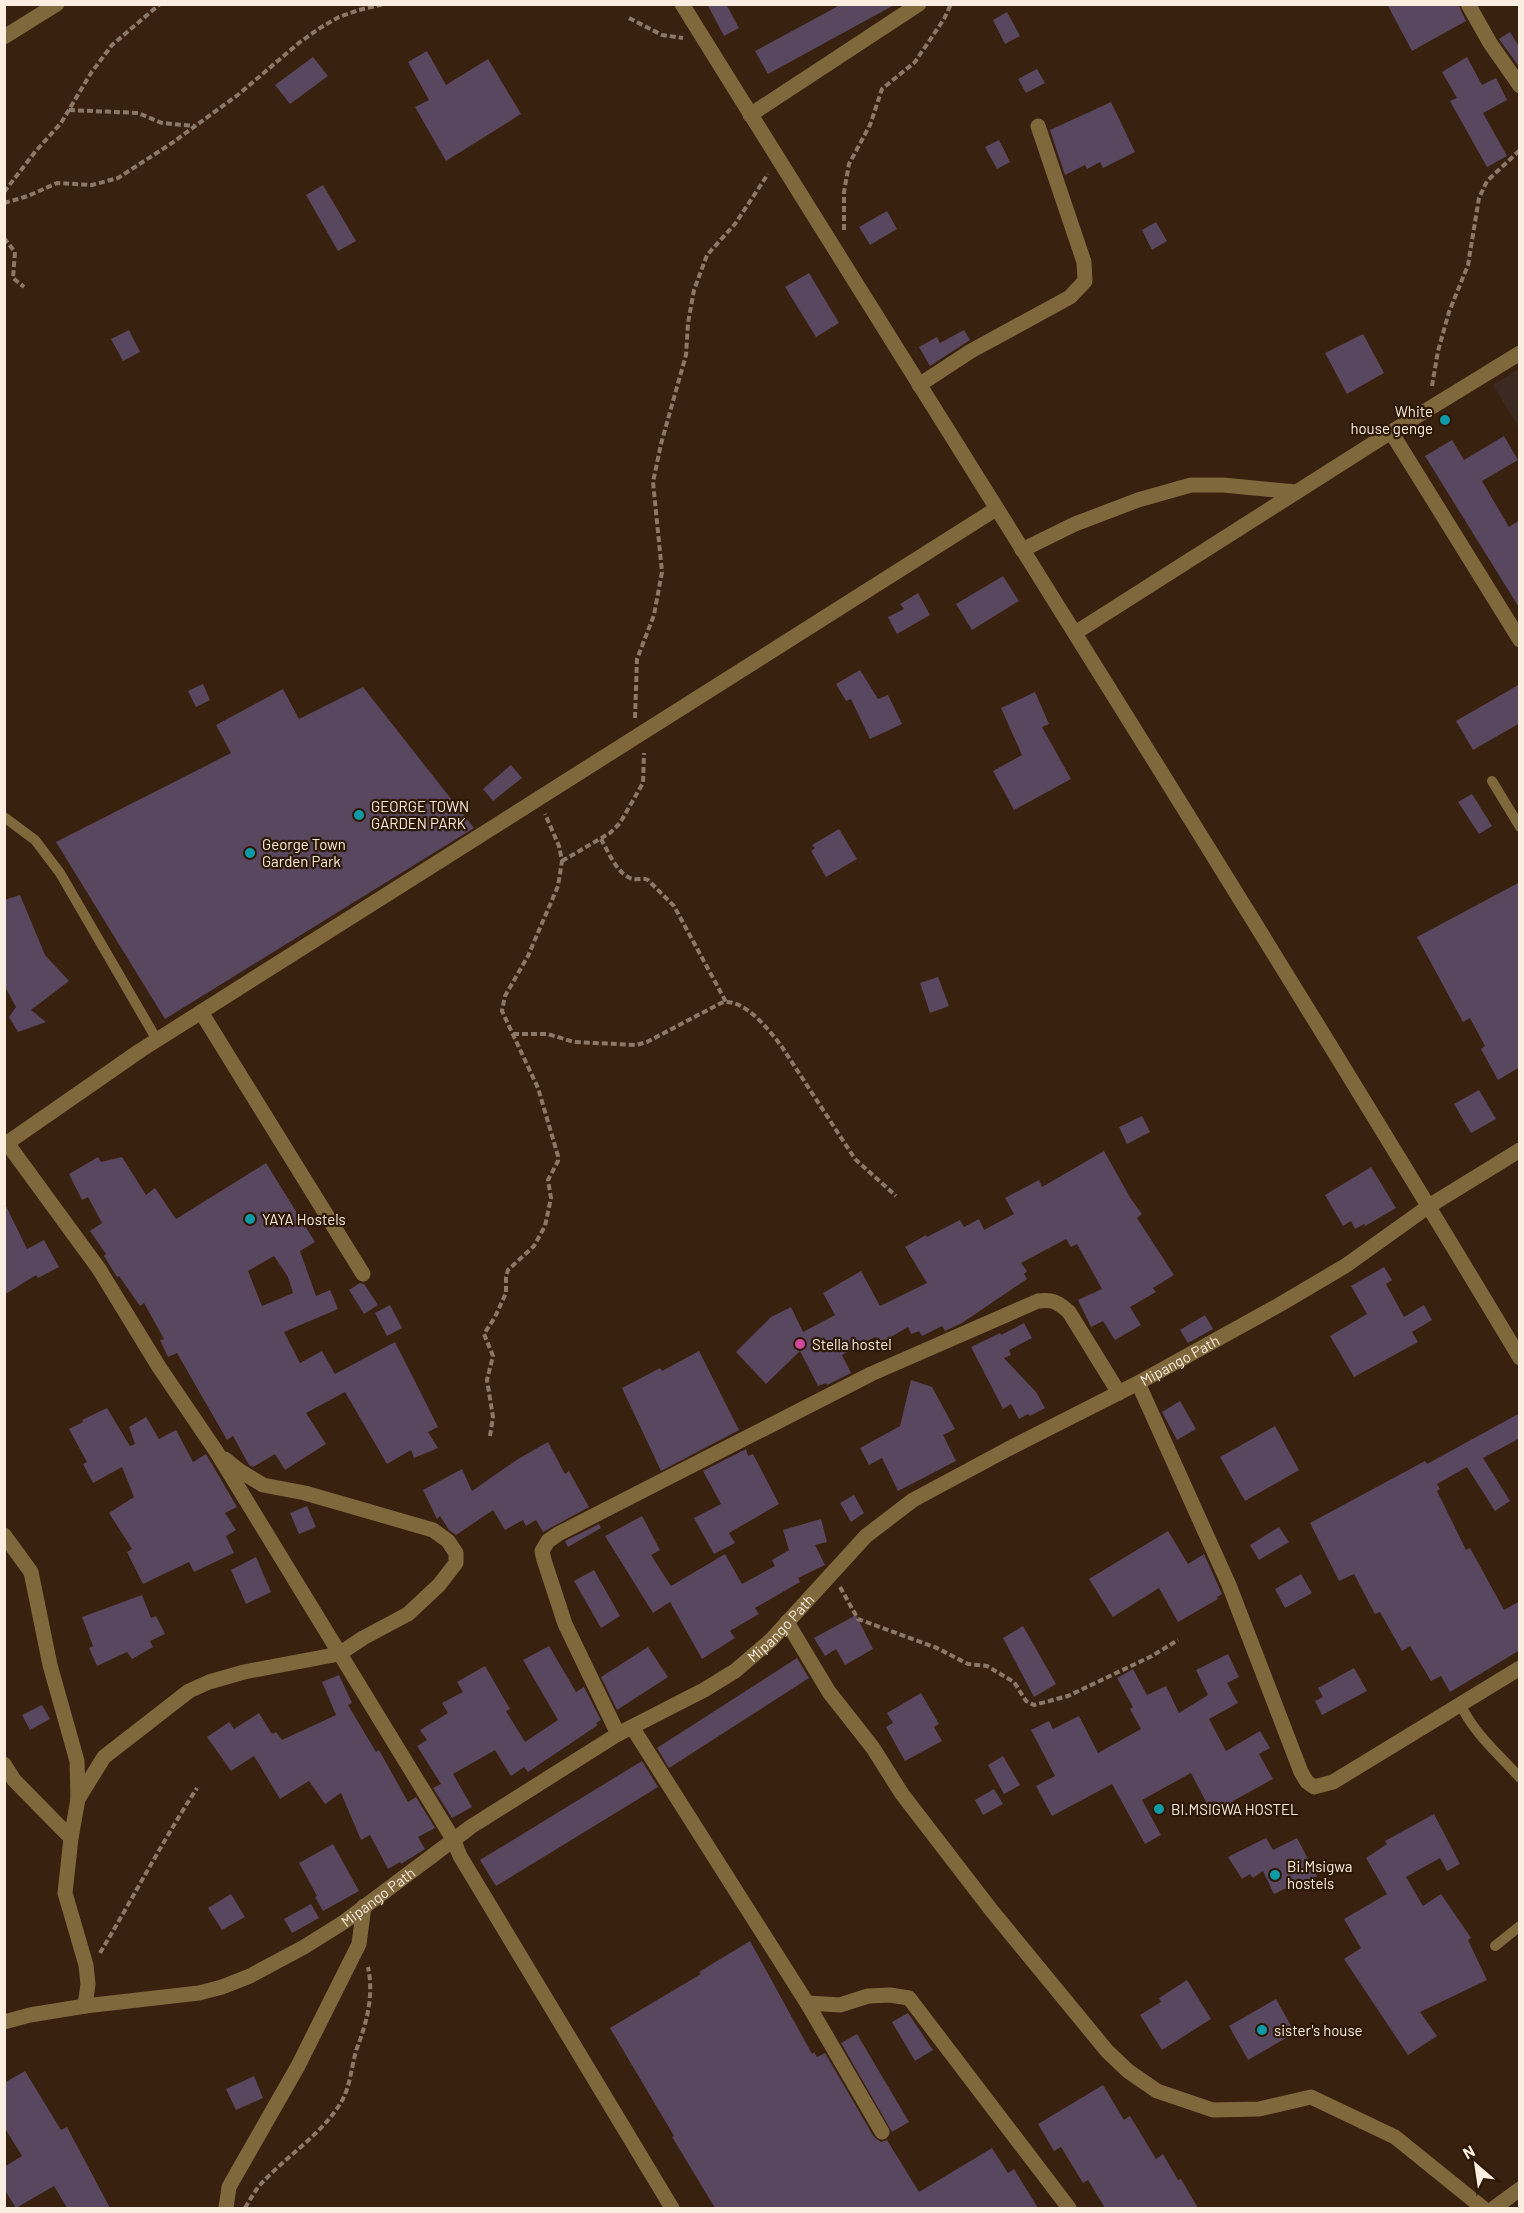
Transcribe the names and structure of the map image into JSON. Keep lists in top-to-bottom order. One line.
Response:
{"streets":{"street":["Mipango Path"]},"places":["White house genge","GEORGE TOWN GARDEN PARK","George Town Garden Park","YAYA Hostels","Stella hostel","BI.MSIGWA HOSTEL","Bi.Msigwa hostels","sister's house"],"north":"top left"}
